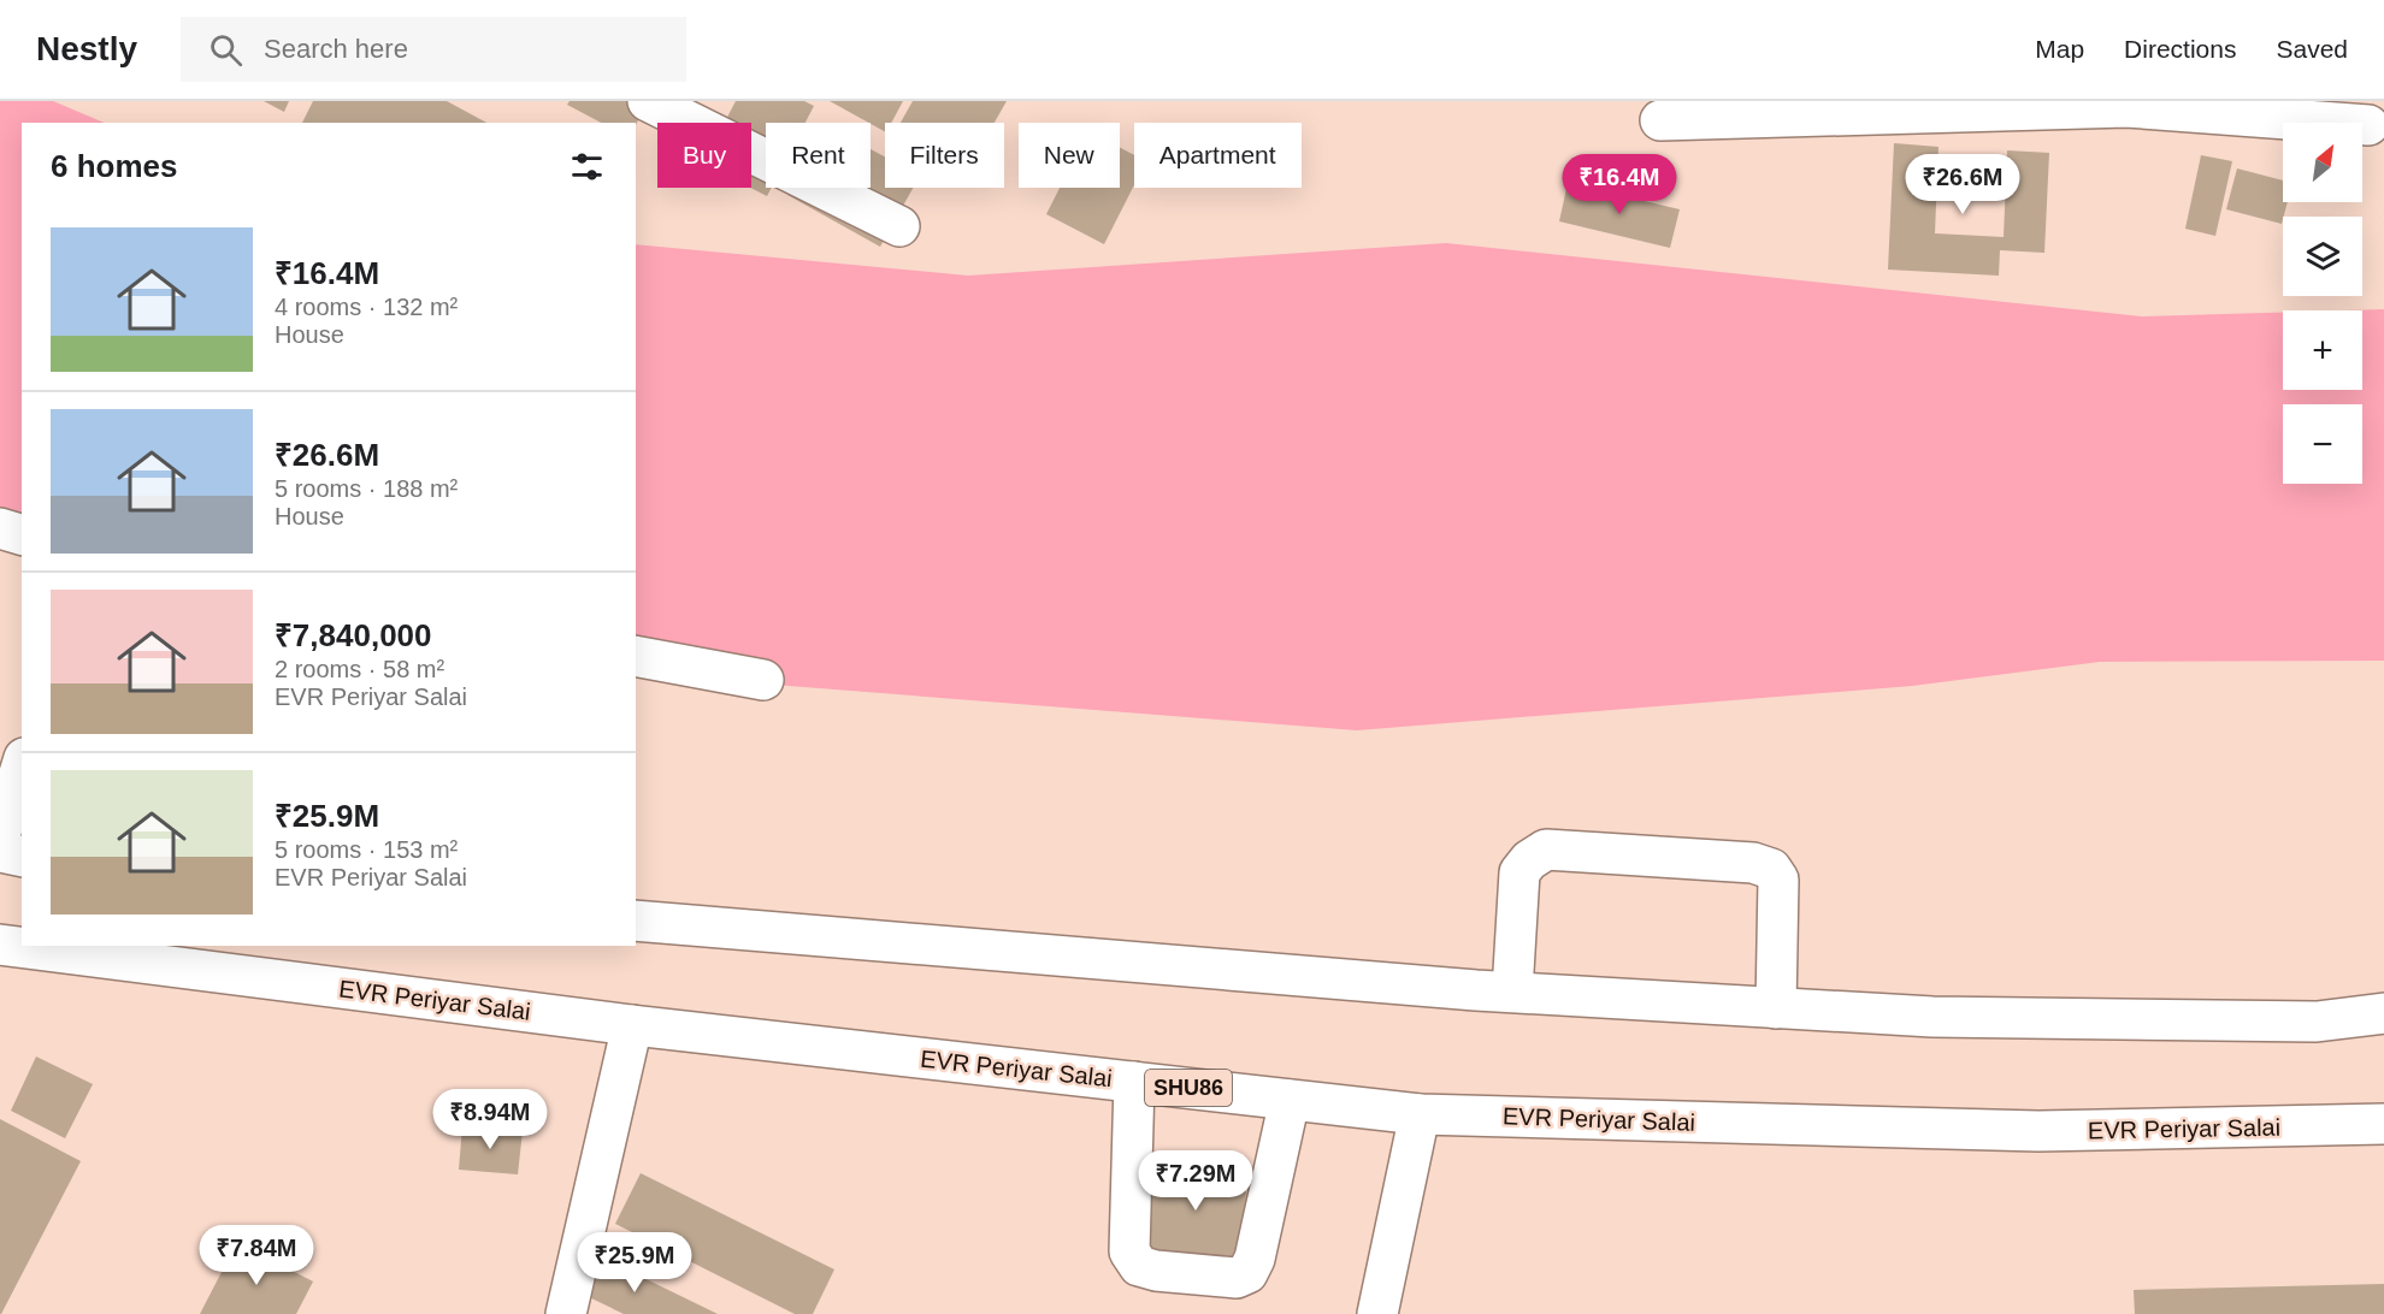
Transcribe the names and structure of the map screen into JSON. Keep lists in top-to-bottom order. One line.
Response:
{"streets":{"main road":["EVR Periyar Salai","SHU86"]},"north":"top right","page":{"header":"Nestly","search":"Search here","nav":["Map","Directions","Saved"],"map_buttons":["+","−"],"chip":["Buy","Rent","Filters","New","Apartment"],"heading":"6 homes","price":["₹16.4M","₹26.6M","₹8.94M","₹7.29M","₹7.84M","₹25.9M"],"list":[{"name":"₹16.4M","note":"4 rooms · 132 m² · House"},{"name":"₹26.6M","note":"5 rooms · 188 m² · House"},{"name":"₹7,840,000","note":"2 rooms · 58 m² · EVR Periyar Salai"},{"name":"₹25.9M","note":"5 rooms · 153 m² · EVR Periyar Salai"}]}}
